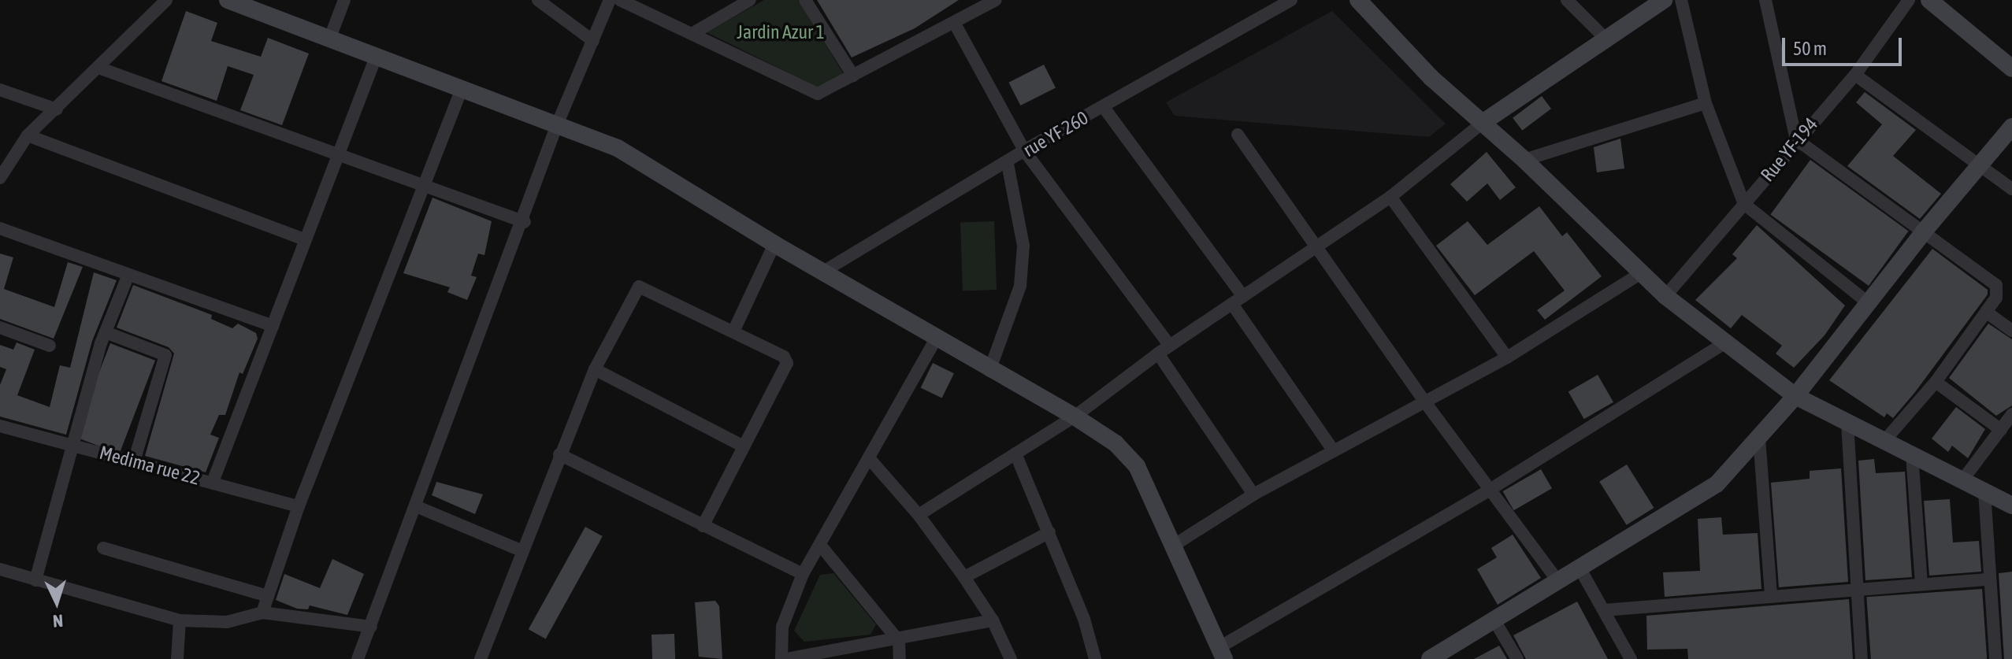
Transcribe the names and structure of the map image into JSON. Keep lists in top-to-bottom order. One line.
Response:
{"streets":{"street":["rue YF 260","Rue YF-194","Medima rue 22"]},"parks":["Jardin Azur 1"],"scale_bar":"50 m","north":"bottom"}
